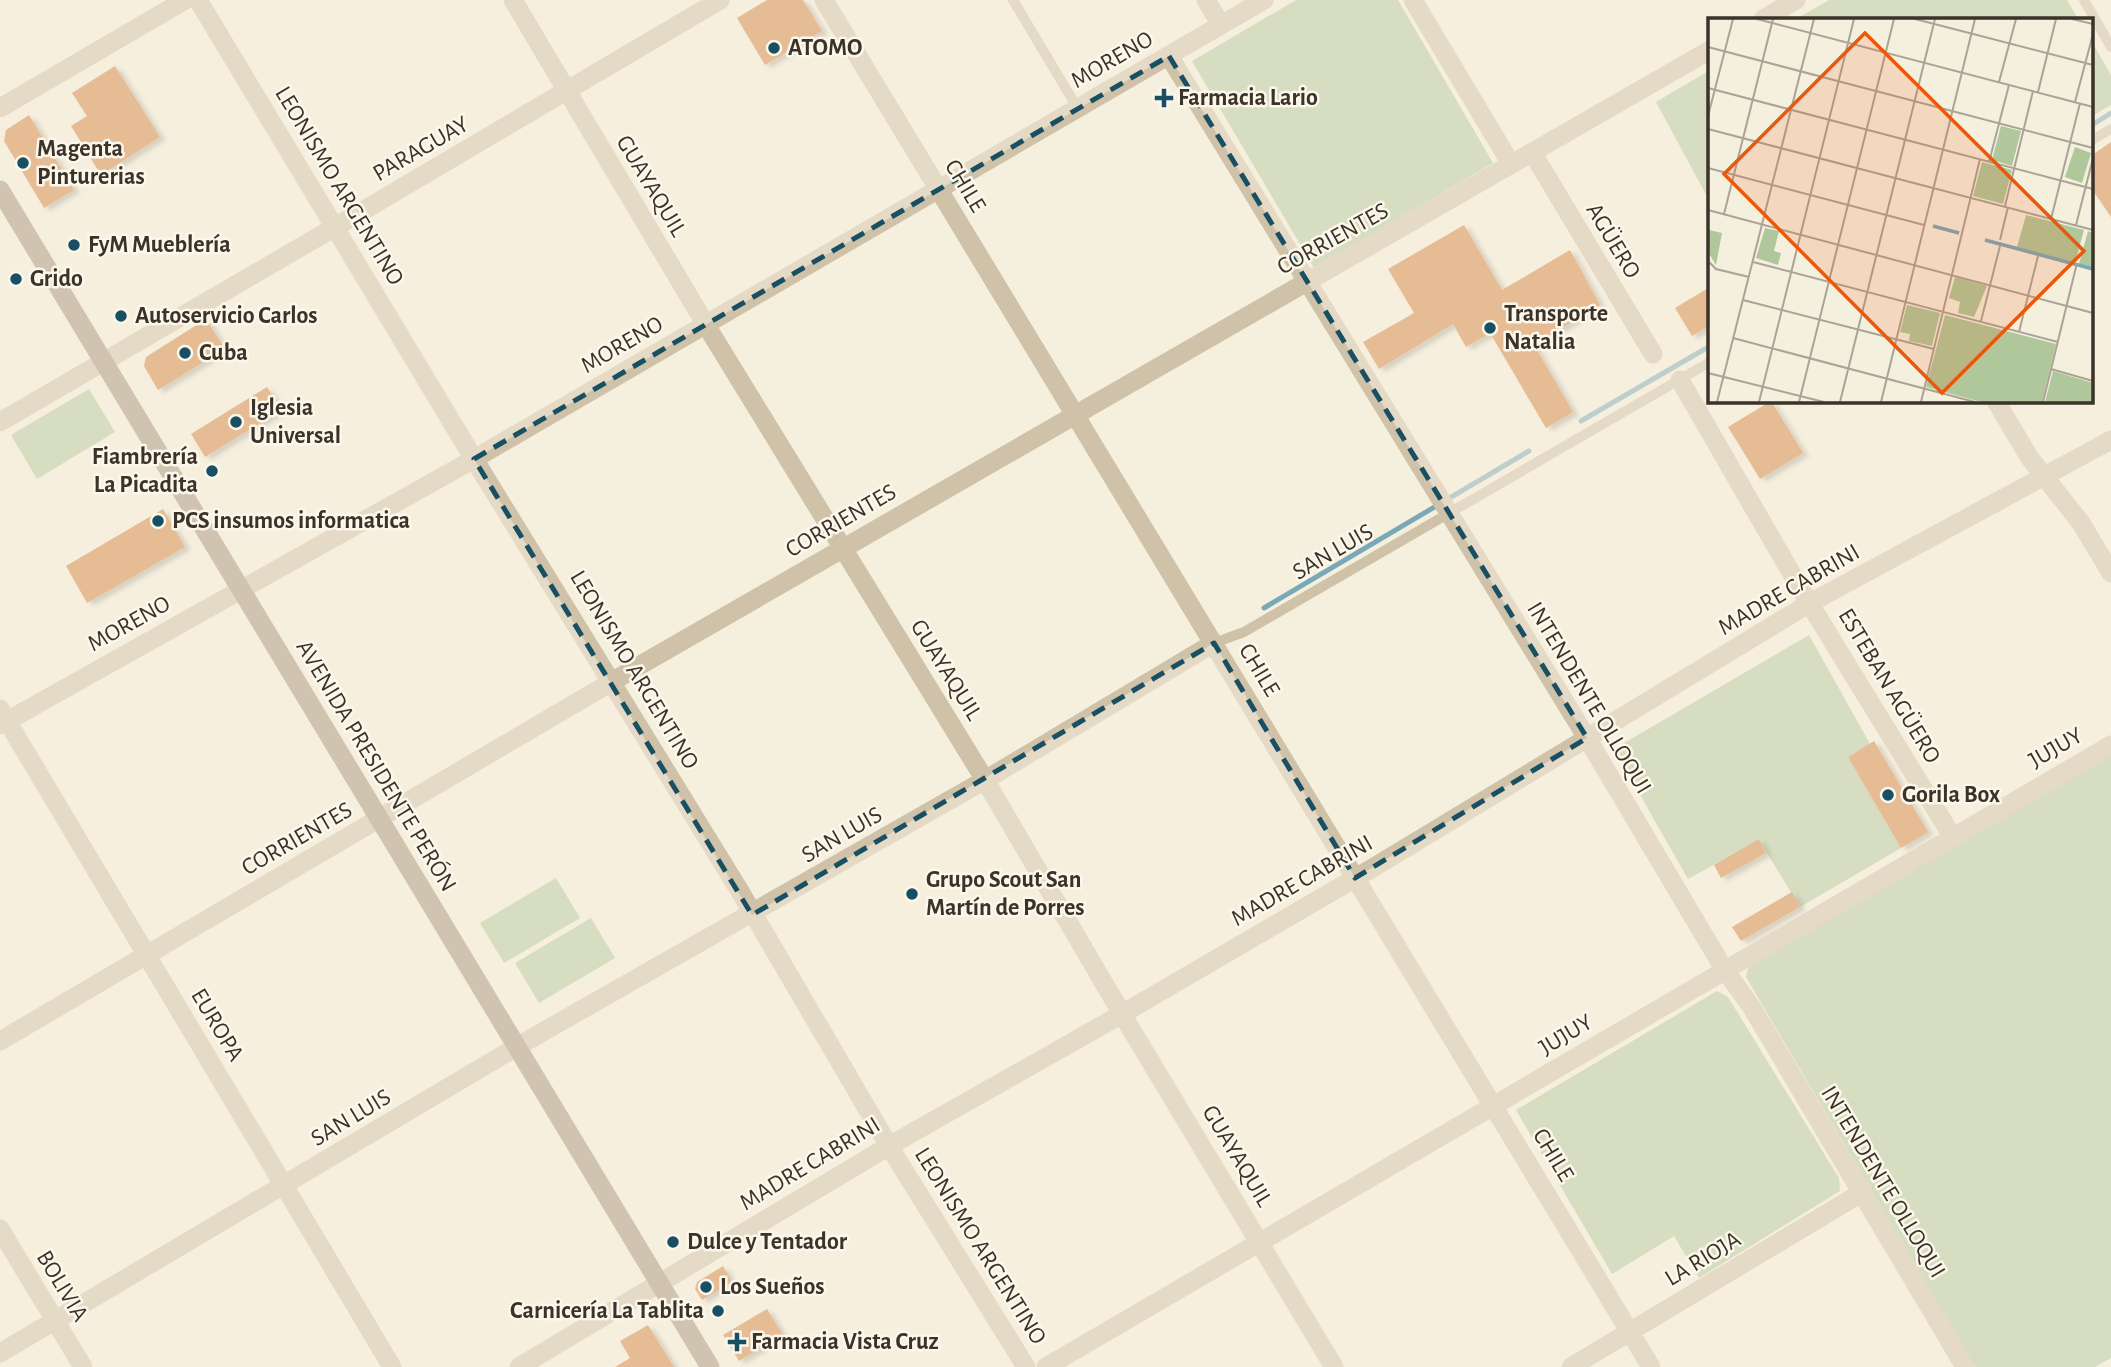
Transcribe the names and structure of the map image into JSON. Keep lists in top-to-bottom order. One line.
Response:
{"streets":{"main road":["AVENIDA PRESIDENTE PERÓN"],"street":["MORENO","PARAGUAY","LEONISMO ARGENTINO","GUAYAQUIL","CHILE","CORRIENTES","AGÜERO","SAN LUIS","MADRE CABRINI","ESTEBAN AGÜERO","INTENDENTE OLLOQUI","JUJUY","EUROPA","LA RIOJA","BOLIVIA"]},"crossings":[["MORENO","LEONISMO ARGENTINO"],["MORENO","GUAYAQUIL"],["MORENO","CHILE"],["MORENO","INTENDENTE OLLOQUI"],["MORENO","AVENIDA PRESIDENTE PERÓN"],["MORENO","EUROPA"],["PARAGUAY","LEONISMO ARGENTINO"],["PARAGUAY","GUAYAQUIL"],["PARAGUAY","AVENIDA PRESIDENTE PERÓN"],["LEONISMO ARGENTINO","CORRIENTES"],["LEONISMO ARGENTINO","SAN LUIS"],["LEONISMO ARGENTINO","MADRE CABRINI"],["GUAYAQUIL","CORRIENTES"],["GUAYAQUIL","SAN LUIS"],["GUAYAQUIL","MADRE CABRINI"],["GUAYAQUIL","JUJUY"],["CHILE","CORRIENTES"],["CHILE","SAN LUIS"],["CHILE","MADRE CABRINI"],["CHILE","JUJUY"],["CHILE","LA RIOJA"],["CORRIENTES","AGÜERO"],["CORRIENTES","INTENDENTE OLLOQUI"],["CORRIENTES","AVENIDA PRESIDENTE PERÓN"],["CORRIENTES","EUROPA"],["SAN LUIS","ESTEBAN AGÜERO"],["SAN LUIS","INTENDENTE OLLOQUI"],["SAN LUIS","AVENIDA PRESIDENTE PERÓN"],["SAN LUIS","EUROPA"],["SAN LUIS","BOLIVIA"],["MADRE CABRINI","ESTEBAN AGÜERO"],["MADRE CABRINI","INTENDENTE OLLOQUI"],["MADRE CABRINI","AVENIDA PRESIDENTE PERÓN"],["ESTEBAN AGÜERO","JUJUY"],["INTENDENTE OLLOQUI","JUJUY"],["INTENDENTE OLLOQUI","LA RIOJA"]],"places":{"other":["ATOMO","Magenta Pinturerias","FyM Mueblería","Grido","Autoservicio Carlos","Transporte Natalia","Cuba","Iglesia Universal","Fiambrería La Picadita","PCS insumos informatica","Gorila Box","Grupo Scout San Martín de Porres","Dulce y Tentador","Los Sueños","Carnicería La Tablita"],"health":["Farmacia Lario","Farmacia Vista Cruz"]}}
